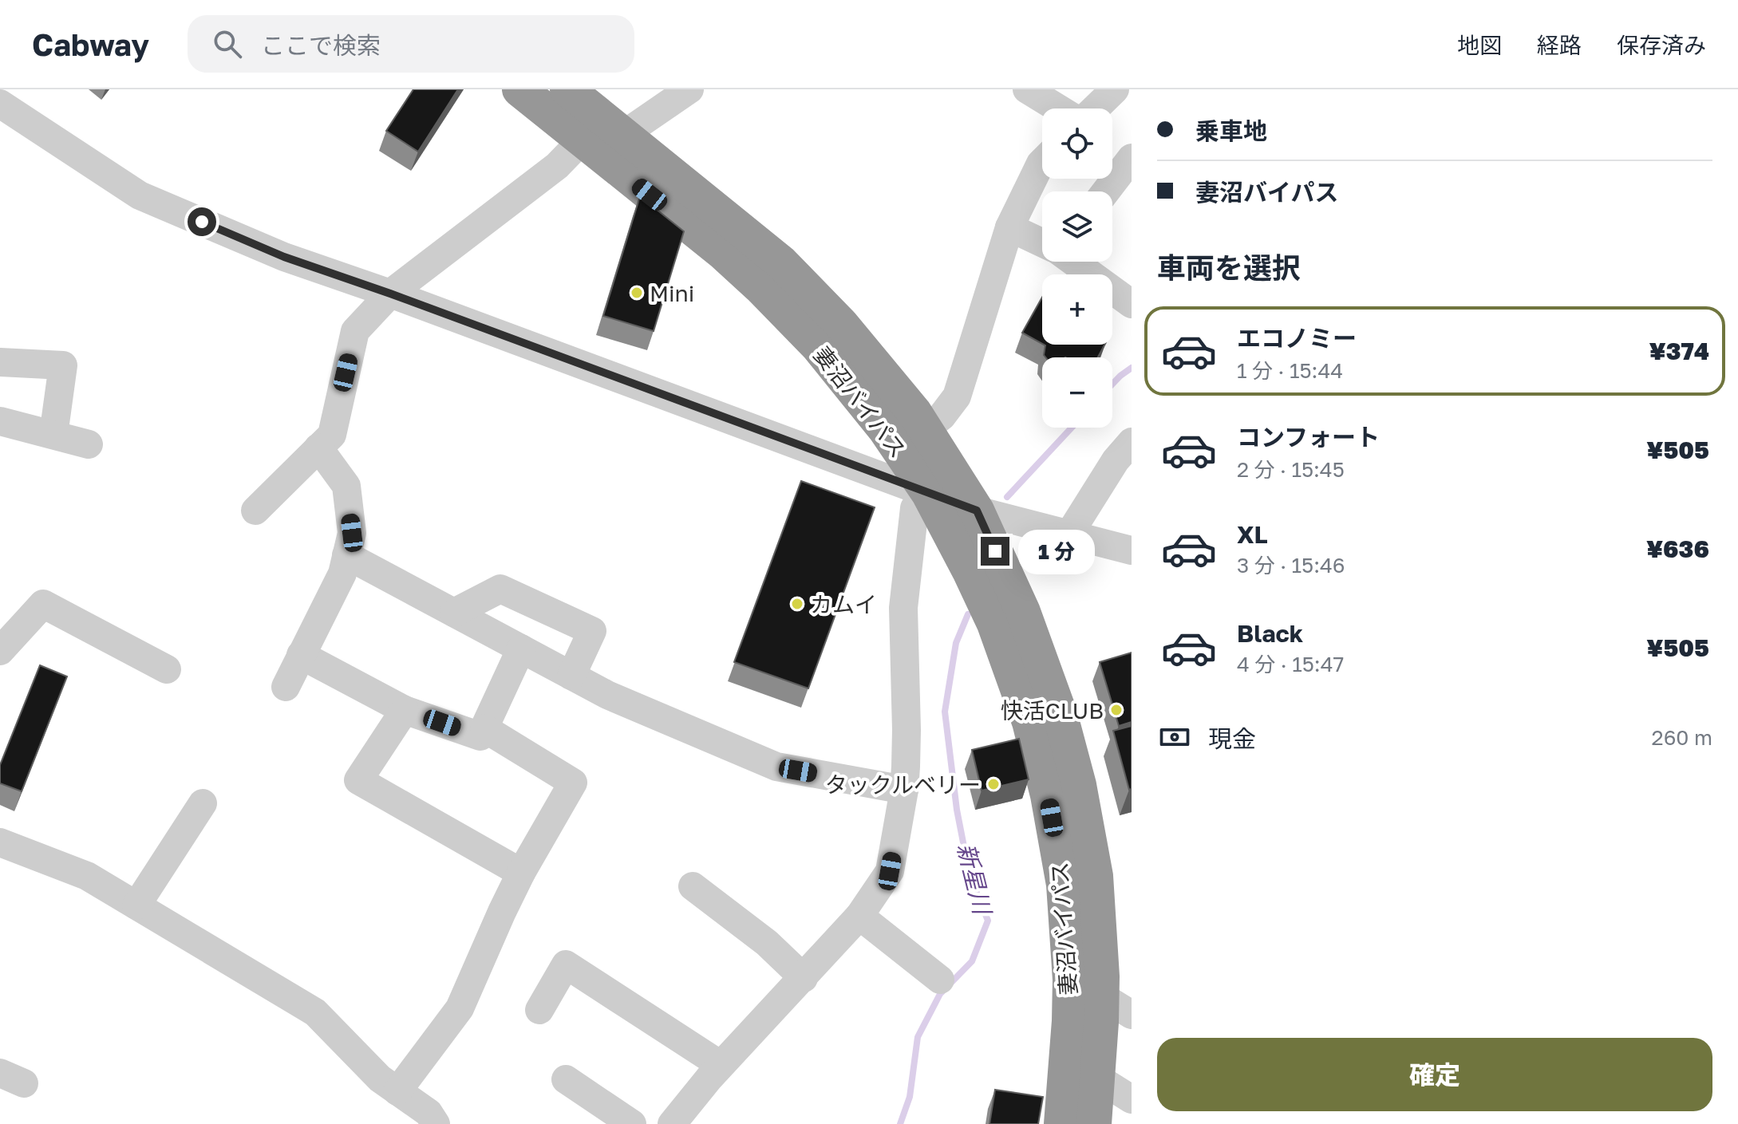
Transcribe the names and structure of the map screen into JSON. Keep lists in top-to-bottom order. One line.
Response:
{"streets":{"highway":["妻沼バイパス"]},"water":["新星川"],"places":["Mini","カムイ","快活CLUB","タックルベリー"],"page":{"header":"Cabway","search":"ここで検索","nav":["地図","経路","保存済み"],"banner":["乗車地","妻沼バイパス"],"map_buttons":["+","−"],"heading":"車両を選択","list":[{"name":"エコノミー","note":"1 分 · 15:44","value":"¥374"},{"name":"コンフォート","note":"2 分 · 15:45","value":"¥505"},{"name":"XL","note":"3 分 · 15:46","value":"¥636"},{"name":"Black","note":"4 分 · 15:47","value":"¥505"}],"bubble":"1 分","pay":["現金","260 m"],"buttons":"確定"}}
